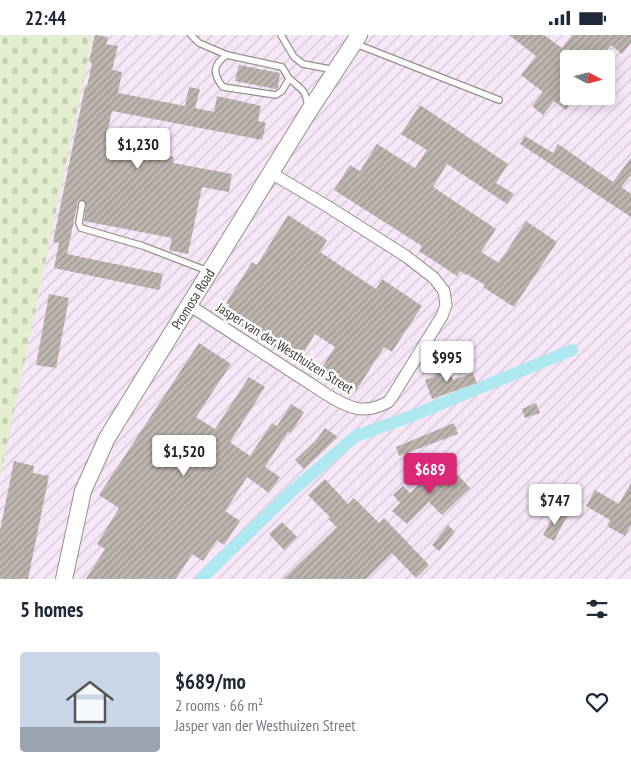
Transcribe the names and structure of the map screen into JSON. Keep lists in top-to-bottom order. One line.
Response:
{"streets":{"street":["Promosa Road","Jasper van der Westhuizen Street"]},"crossings":[["Promosa Road","Jasper van der Westhuizen Street"]],"north":"right","page":{"status":"22:44","price":["$1,230","$995","$1,520","$689","$747"],"heading":"5 homes","list":[{"name":"$689/mo","note":"2 rooms · 66 m² · Jasper van der Westhuizen Street"}]}}
